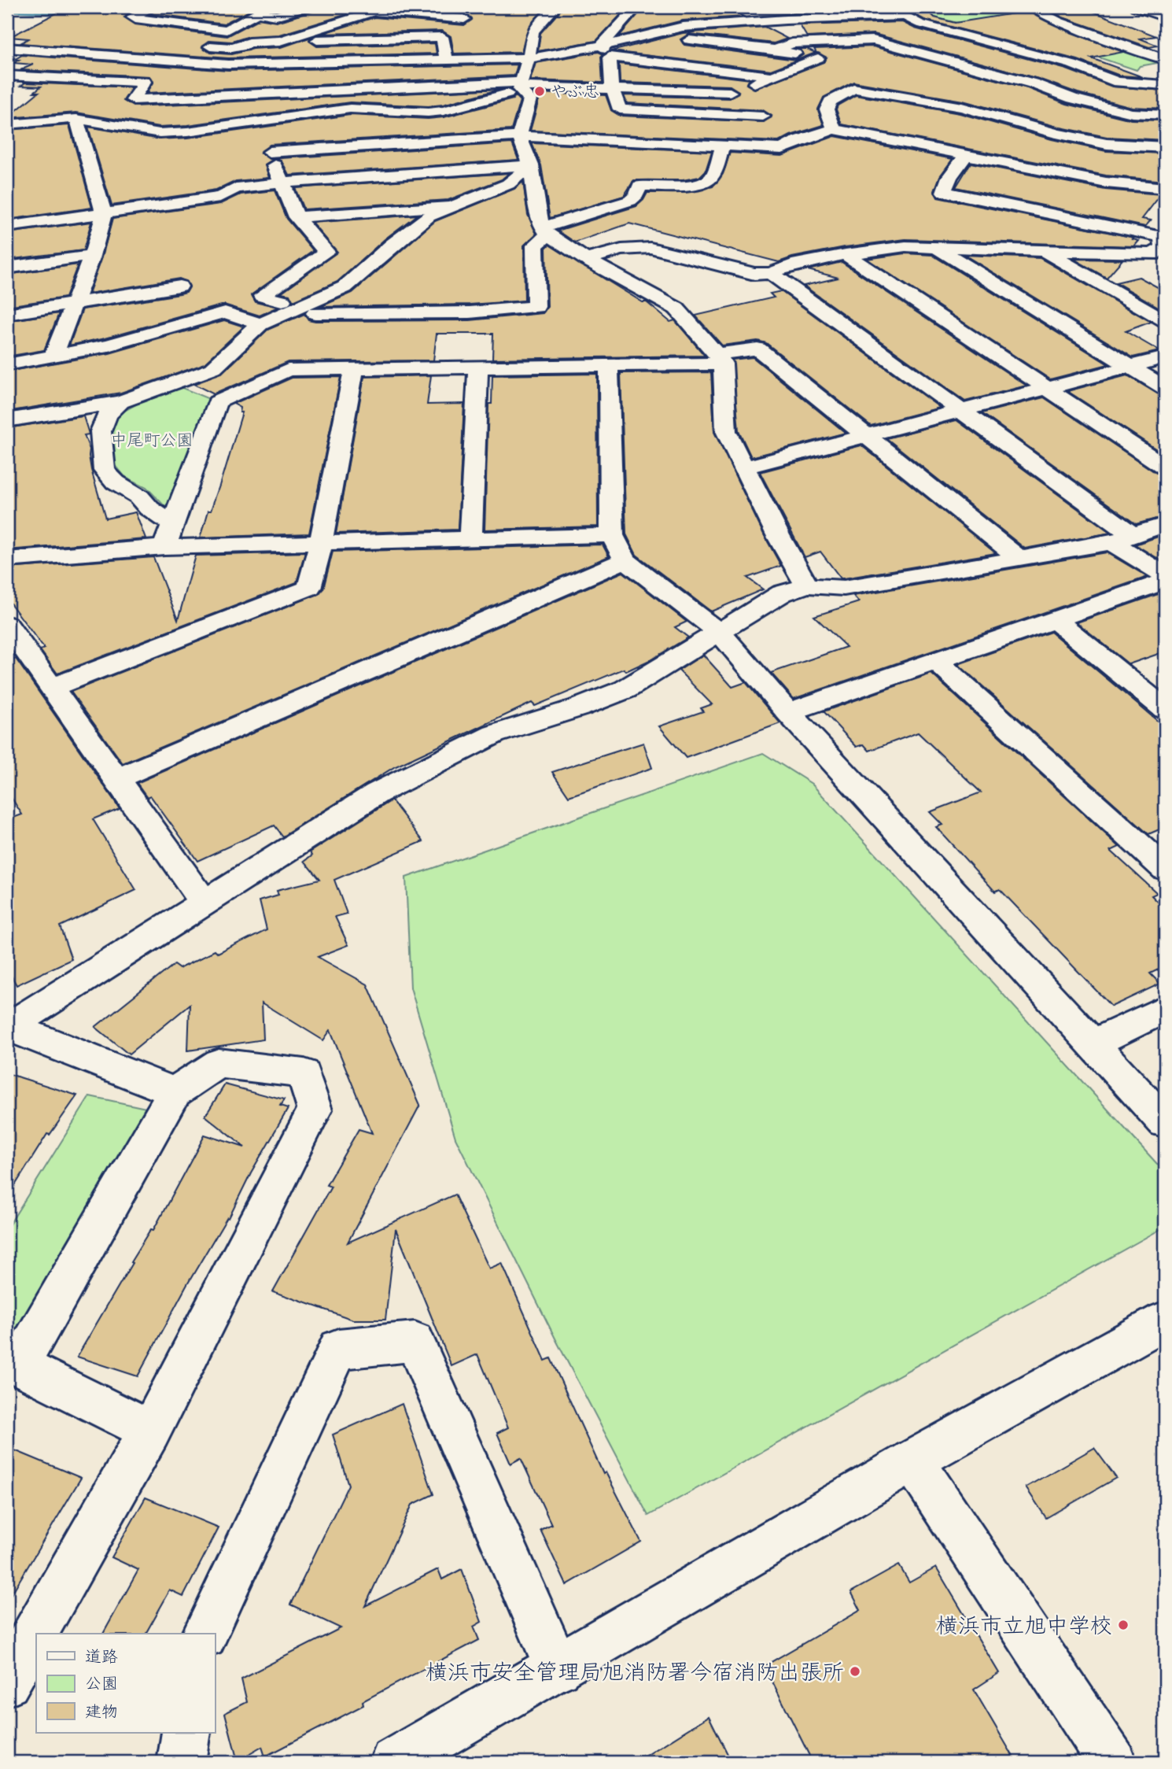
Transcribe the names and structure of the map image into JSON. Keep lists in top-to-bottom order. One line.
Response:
{"parks":["中尾町公園"],"places":["やぶ忠","横浜市立旭中学校","横浜市安全管理局旭消防署今宿消防出張所"],"legend":["道路","公園","建物"]}
